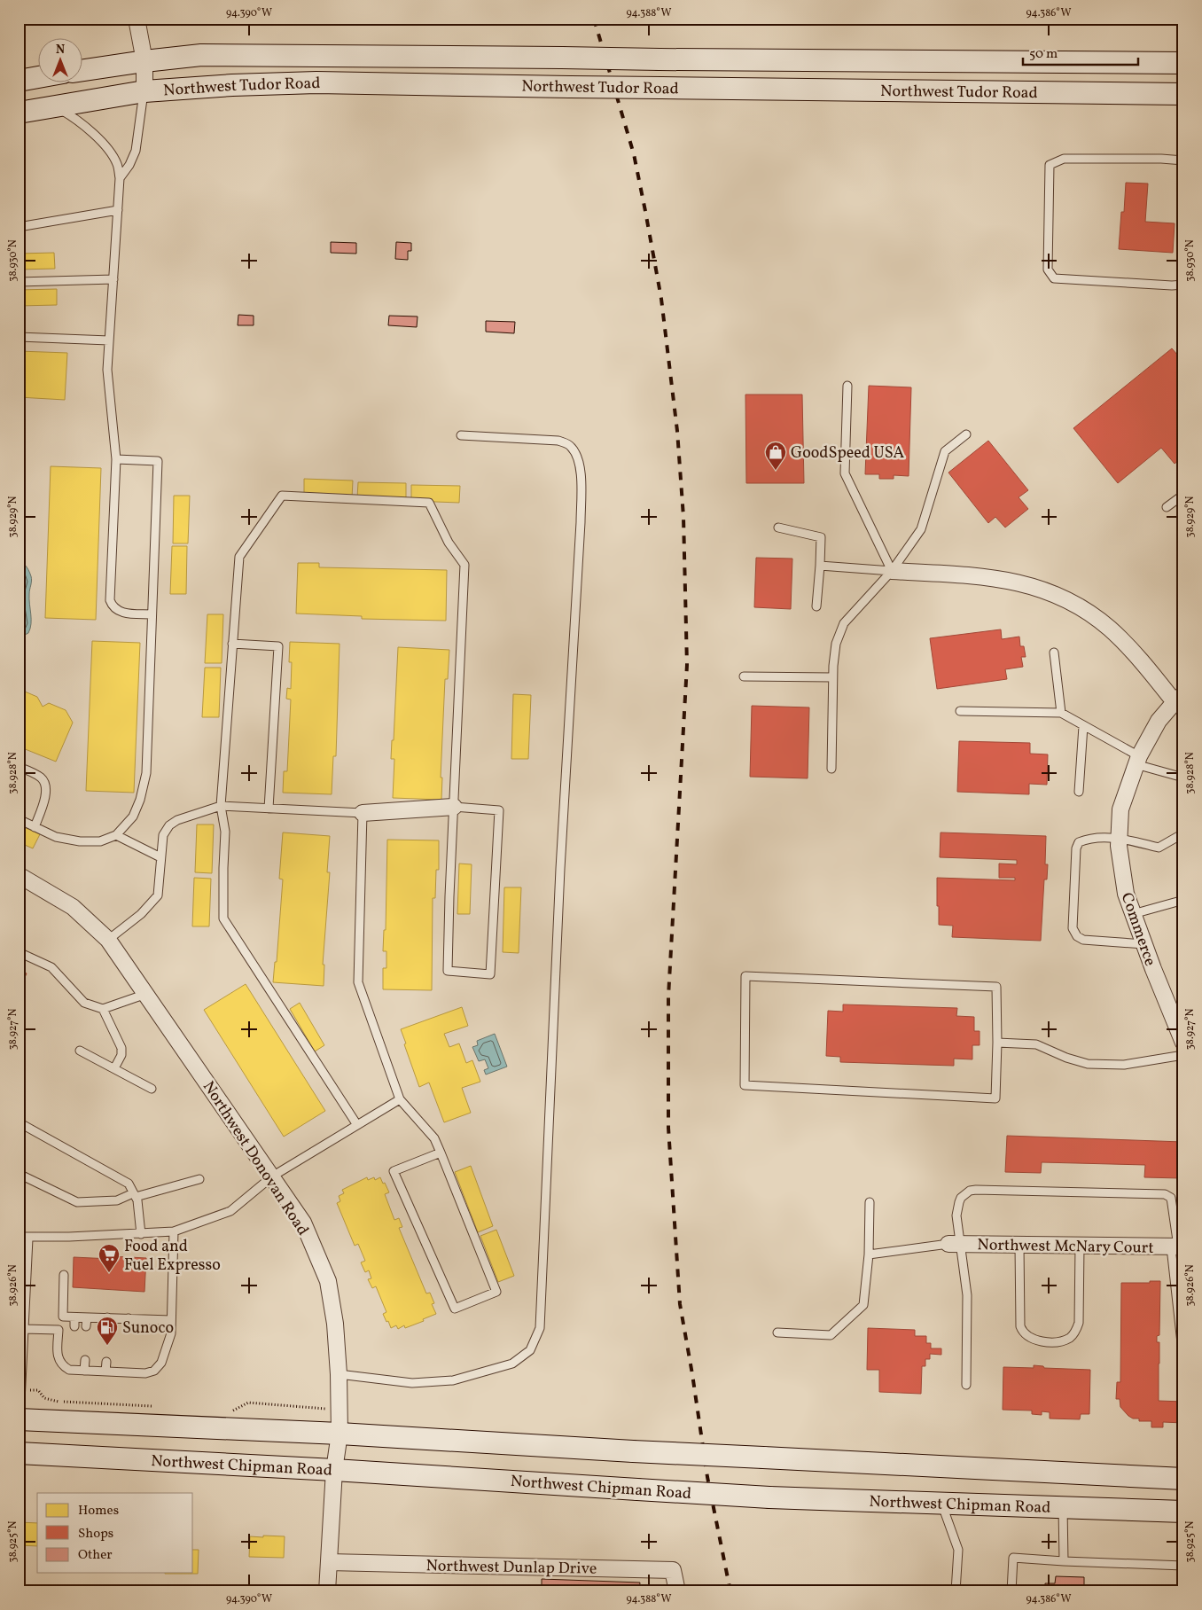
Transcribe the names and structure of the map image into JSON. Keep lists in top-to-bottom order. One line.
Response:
{"streets":{"street":["Northwest Tudor Road","Commerce","Northwest Donovan Road","Northwest McNary Court","Northwest Chipman Road","Northwest Dunlap Drive"]},"crossings":[["Northwest Donovan Road","Northwest Chipman Road"],["Northwest Donovan Road","Northwest Dunlap Drive"]],"places":{"shop":["GoodSpeed USA"],"supermarket":["Food and Fuel Expresso"],"fuel station":["Sunoco"]},"legend":["Homes","Shops","Other"],"scale_bar":"50 m","north":"top","coordinates":["94.390°W","94.388°W","94.386°W","38.930°N","38.929°N","38.928°N","38.927°N","38.926°N","38.925°N"]}
